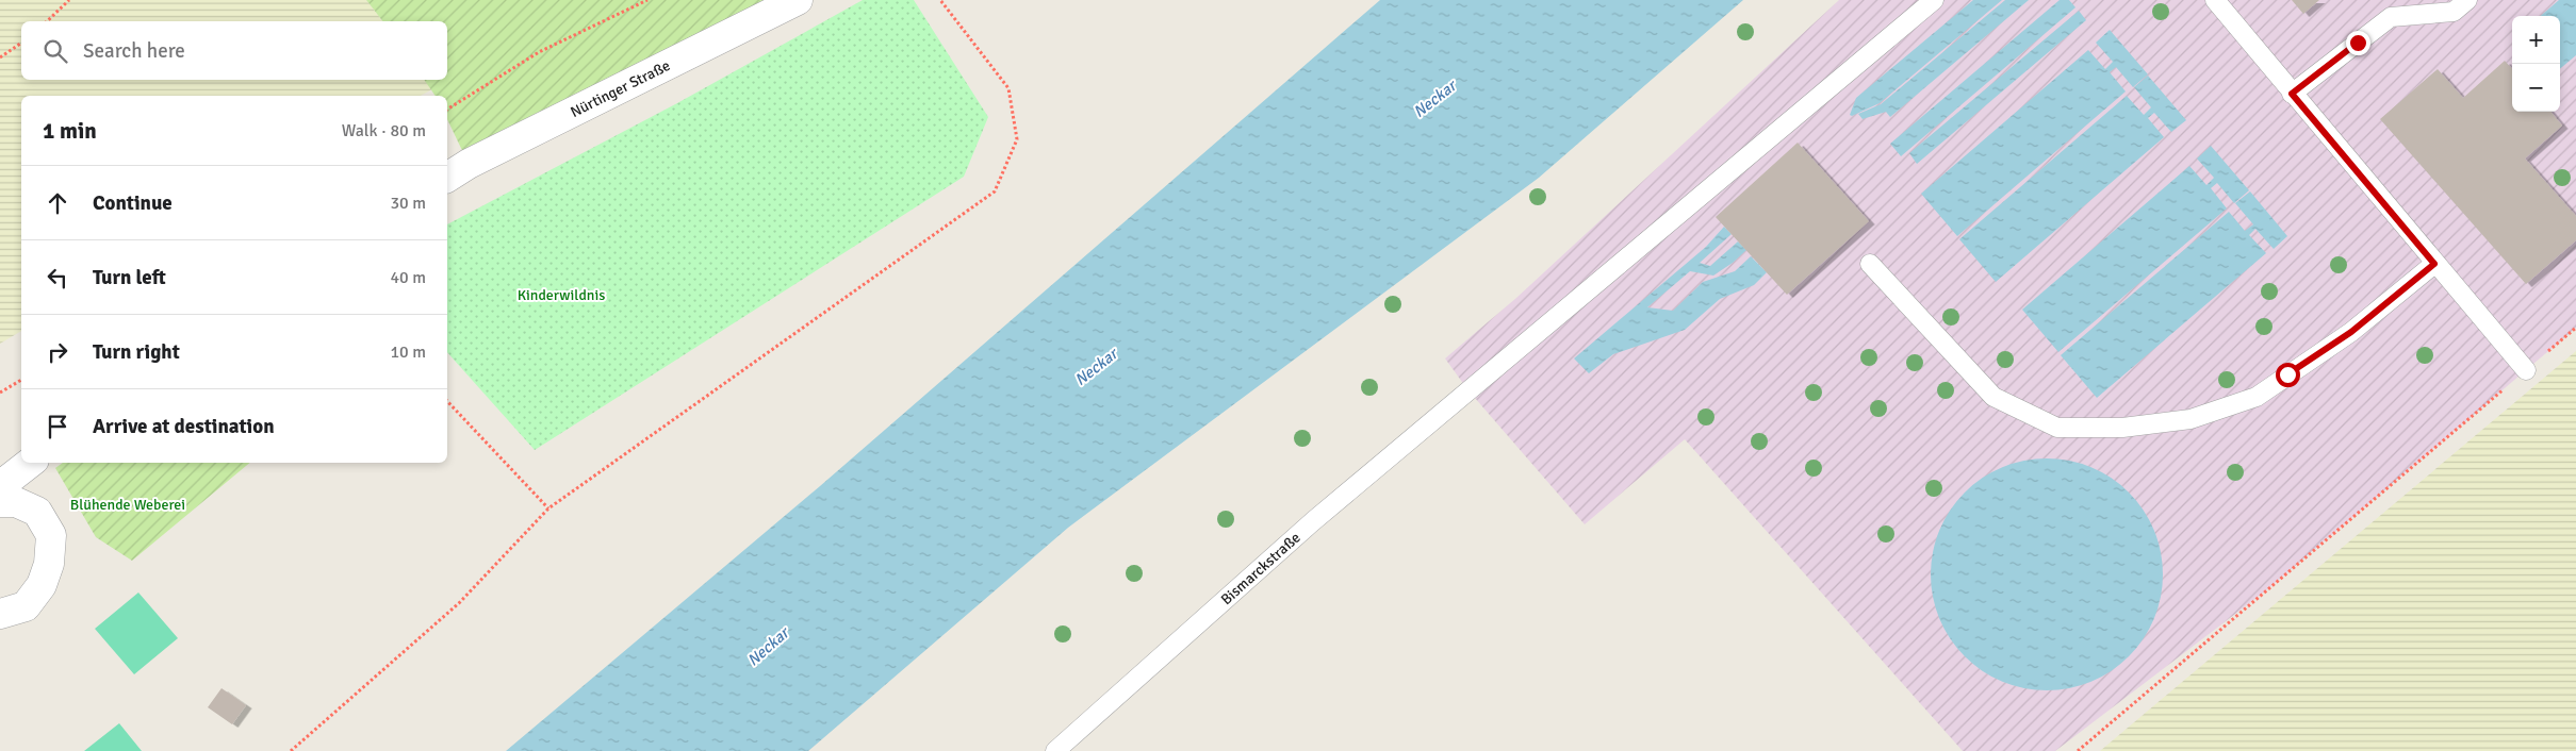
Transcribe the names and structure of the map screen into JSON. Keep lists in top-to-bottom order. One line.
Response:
{"streets":{"street":["Nürtinger Straße"],"lane":["Bismarckstraße"]},"water":["Neckar"],"parks":["Kinderwildnis","Blühende Weberei"],"page":{"map_buttons":["+","−"],"search":"Search here","heading":["1 min","Walk · 80 m"],"list":[["Continue","30 m"],["Turn left","40 m"],["Turn right","10 m"],"Arrive at destination"]}}
